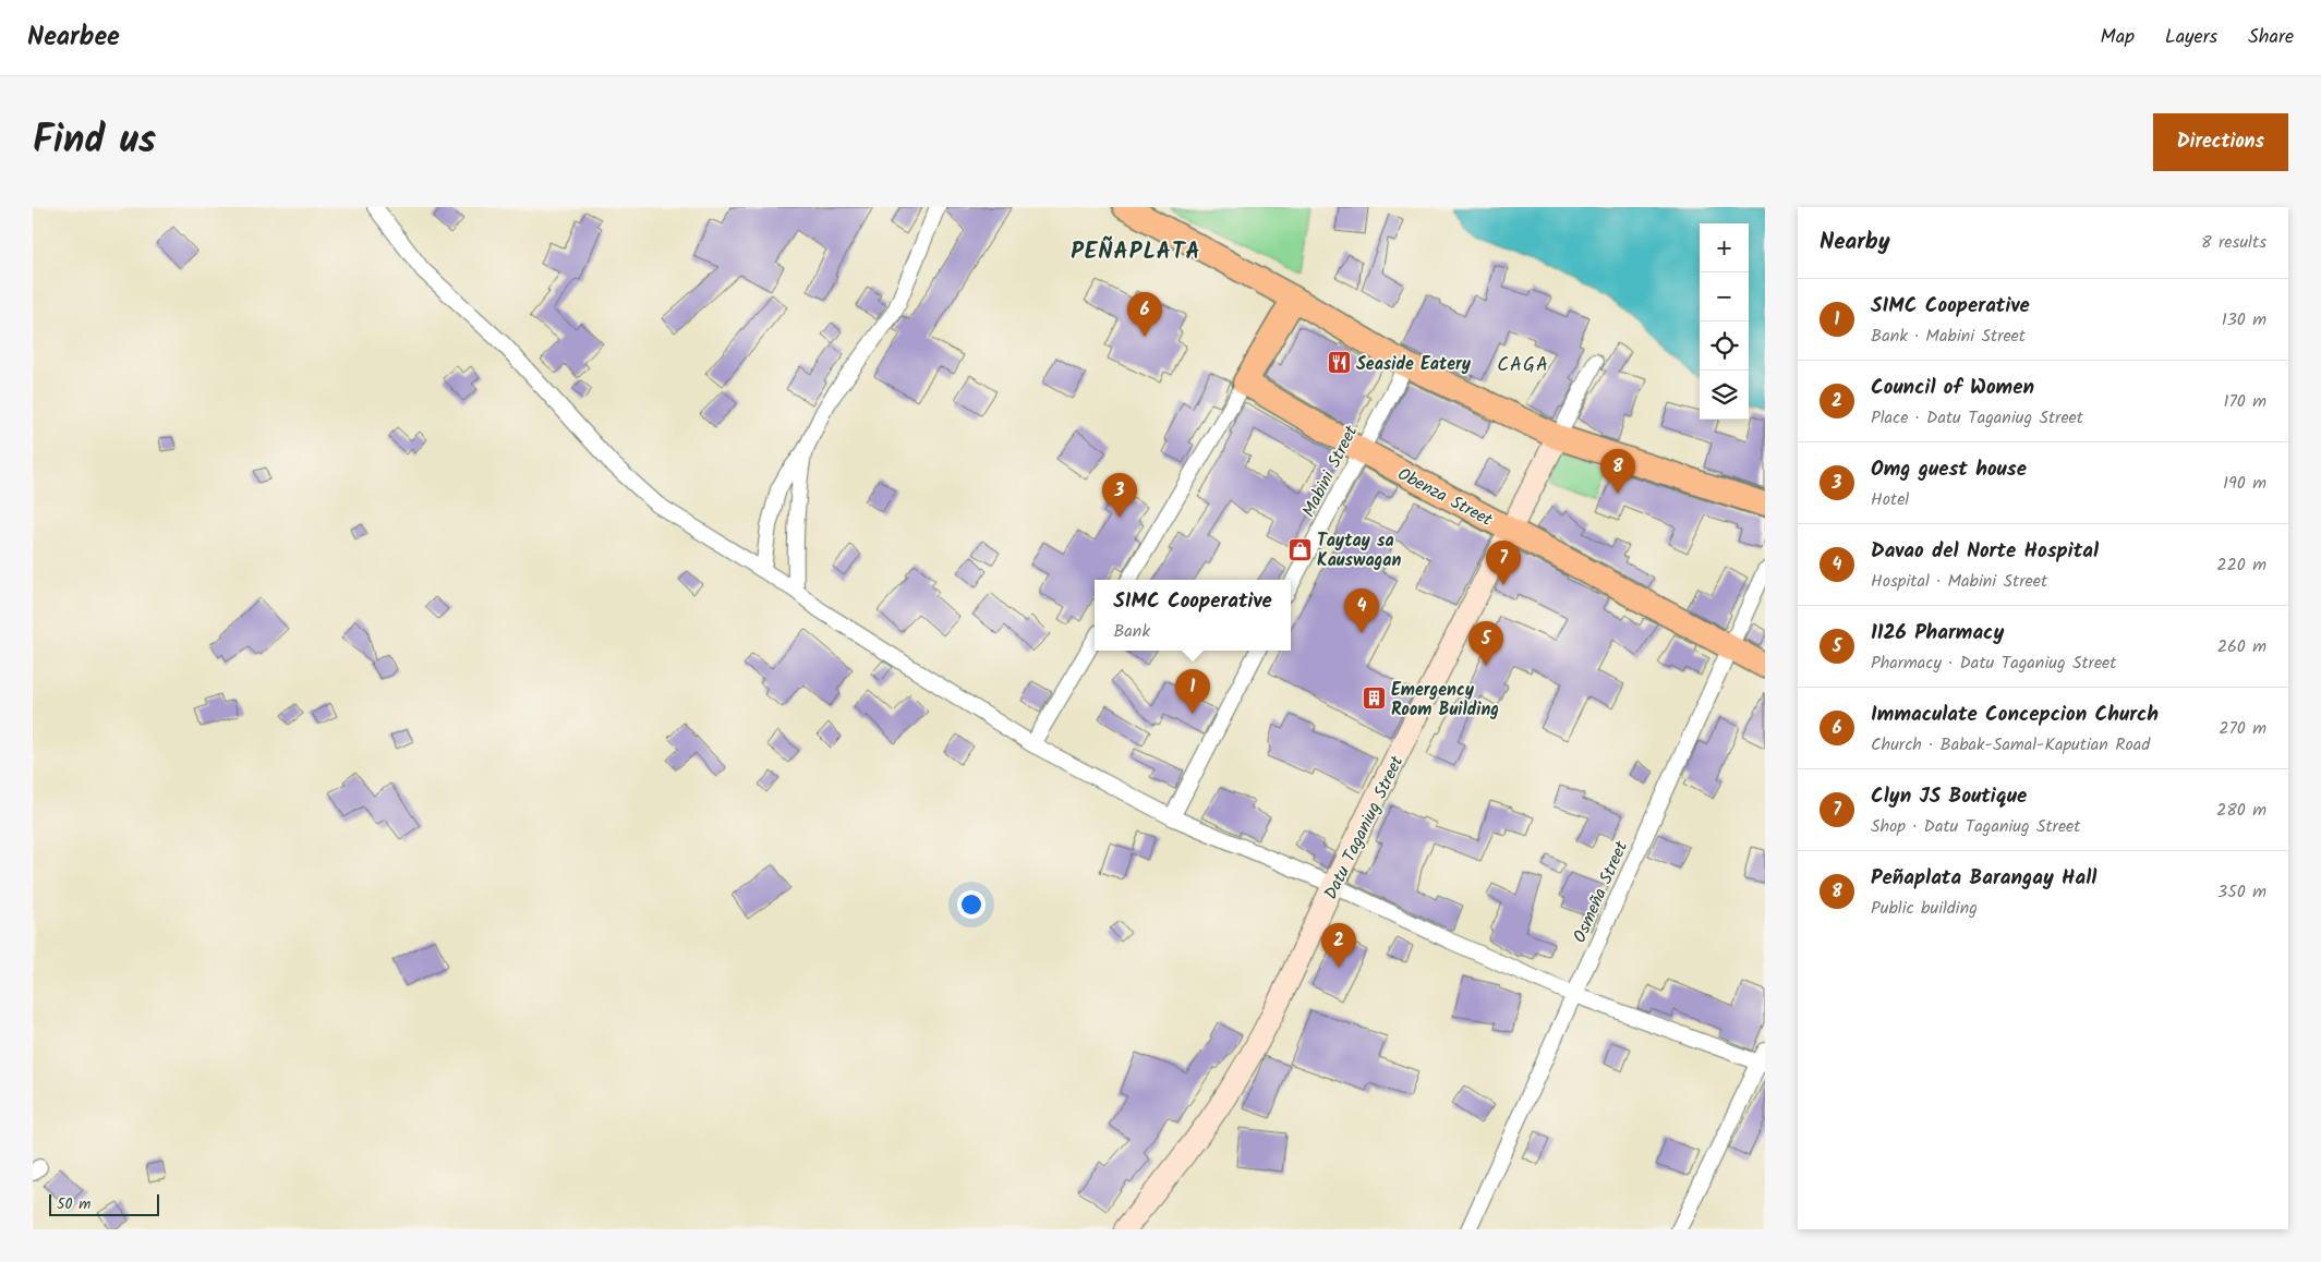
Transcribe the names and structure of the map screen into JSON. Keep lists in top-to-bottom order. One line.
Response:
{"streets":{"main road":["Obenza Street","Datu Taganiug Street"],"street":["Mabini Street","Osmeña Street"]},"crossings":[["Mabini Street","Obenza Street"],["Obenza Street","Datu Taganiug Street"],["Obenza Street","Osmeña Street"]],"districts":["PEÑAPLATA","CAGA"],"places":{"restaurant":["Seaside Eatery"],"shop":["Taytay sa Kauswagan"],"building":["Emergency Room Building"]},"scale_bar":"50 m","page":{"header":"Nearbee","nav":["Map","Layers","Share"],"title":"Find us","buttons":"Directions","heading":["Nearby","8 results"],"map_buttons":["+","−"],"list":[{"mark":"1","name":"SIMC Cooperative","note":"Bank · Mabini Street","value":"130 m"},{"mark":"2","name":"Council of Women","note":"Place · Datu Taganiug Street","value":"170 m"},{"mark":"3","name":"Omg guest house","note":"Hotel","value":"190 m"},{"mark":"4","name":"Davao del Norte Hospital","note":"Hospital · Mabini Street","value":"220 m"},{"mark":"5","name":"1126 Pharmacy","note":"Pharmacy · Datu Taganiug Street","value":"260 m"},{"mark":"6","name":"Immaculate Concepcion Church","note":"Church · Babak-Samal-Kaputian Road","value":"270 m"},{"mark":"7","name":"Clyn JS Boutique","note":"Shop · Datu Taganiug Street","value":"280 m"},{"mark":"8","name":"Peñaplata Barangay Hall","note":"Public building","value":"350 m"}],"pins":["6","8","3","7","4","5","1","2"],"popup":["SIMC Cooperative","Bank"],"scale":"50 m"}}
